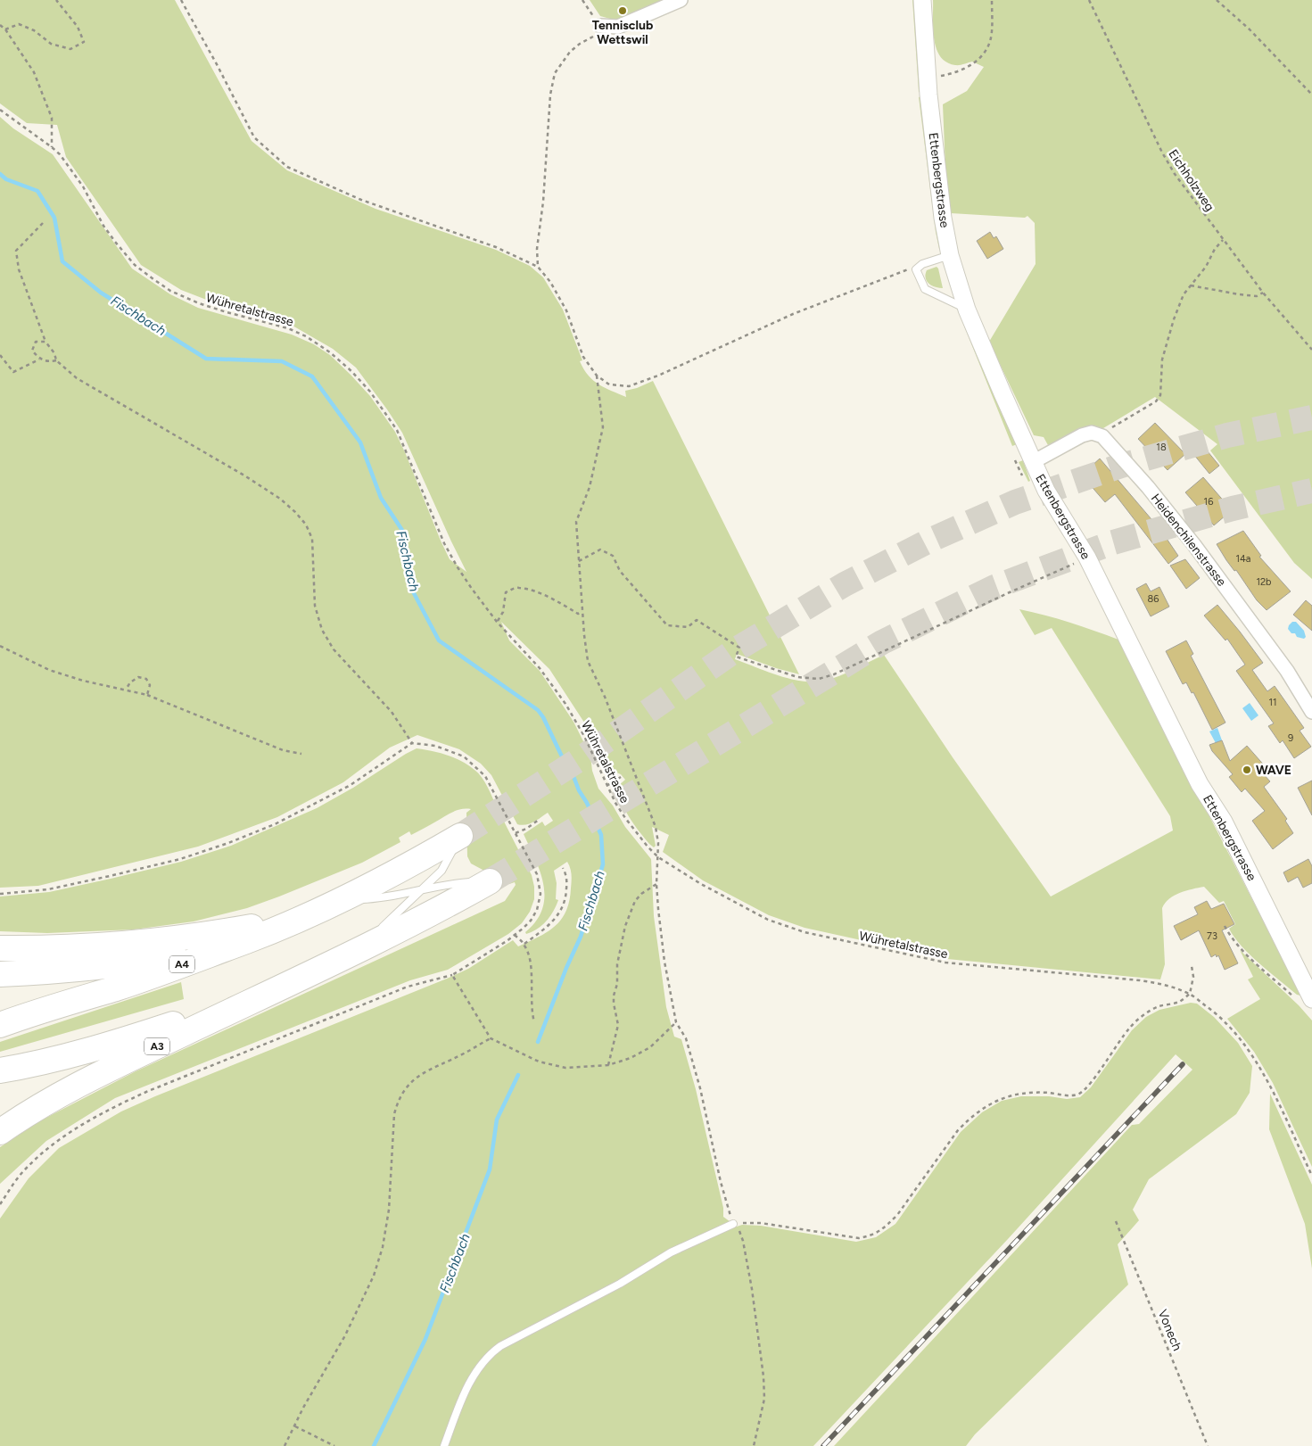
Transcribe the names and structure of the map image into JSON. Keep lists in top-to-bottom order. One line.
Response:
{"streets":{"highway":["A4","A3"],"street":["Ettenbergstrasse","Heidenchilenstrasse"],"path":["Eichholzweg","Wühretalstrasse","Vonech"]},"water":["Fischbach"],"places":["Tennisclub Wettswil","WAVE"],"house_numbers":["18","16","14a","12b","86","11","9","73"]}
